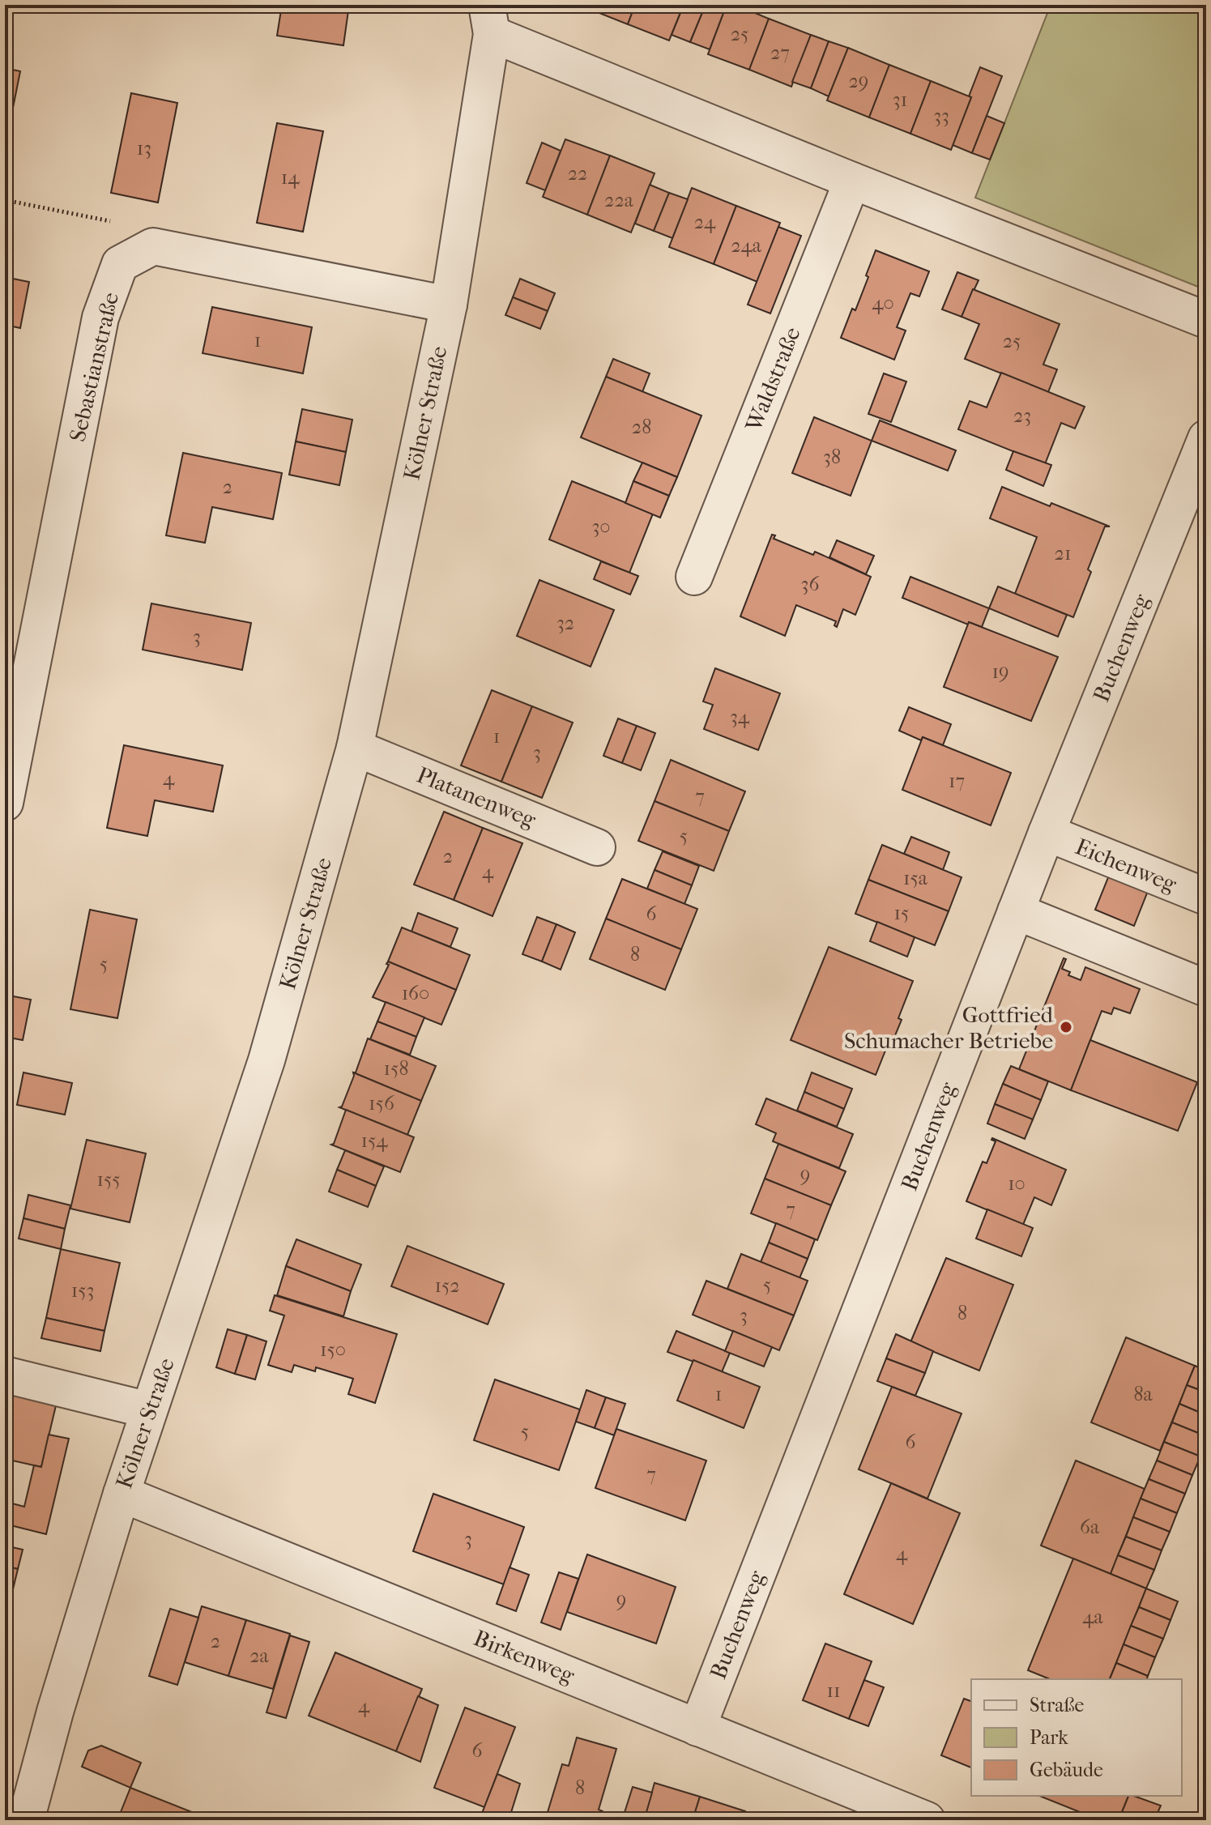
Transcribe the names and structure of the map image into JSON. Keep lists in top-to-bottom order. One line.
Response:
{"streets":{"street":["Sebastianstraße","Waldstraße","Kölner Straße","Buchenweg","Platanenweg","Eichenweg","Birkenweg"]},"crossings":[["Kölner Straße","Platanenweg"],["Kölner Straße","Birkenweg"],["Buchenweg","Eichenweg"],["Buchenweg","Birkenweg"]],"places":["Gottfried Schumacher Betriebe"],"house_numbers":["25","27","29","31","33","13","22","14","22a","24","24a","40","1","25","23","28","38","2","30","21","36","32","3","19","34","1","3","4","17","7","5","2","4","15a","15","6","8","5","160","158","156","154","9","155","10","7","5","152","153","8","3","150","1","8a","5","6","7","6a","3","4","9","4a","2","2a","11","4","6","8"],"legend":["Straße","Park","Gebäude"]}
